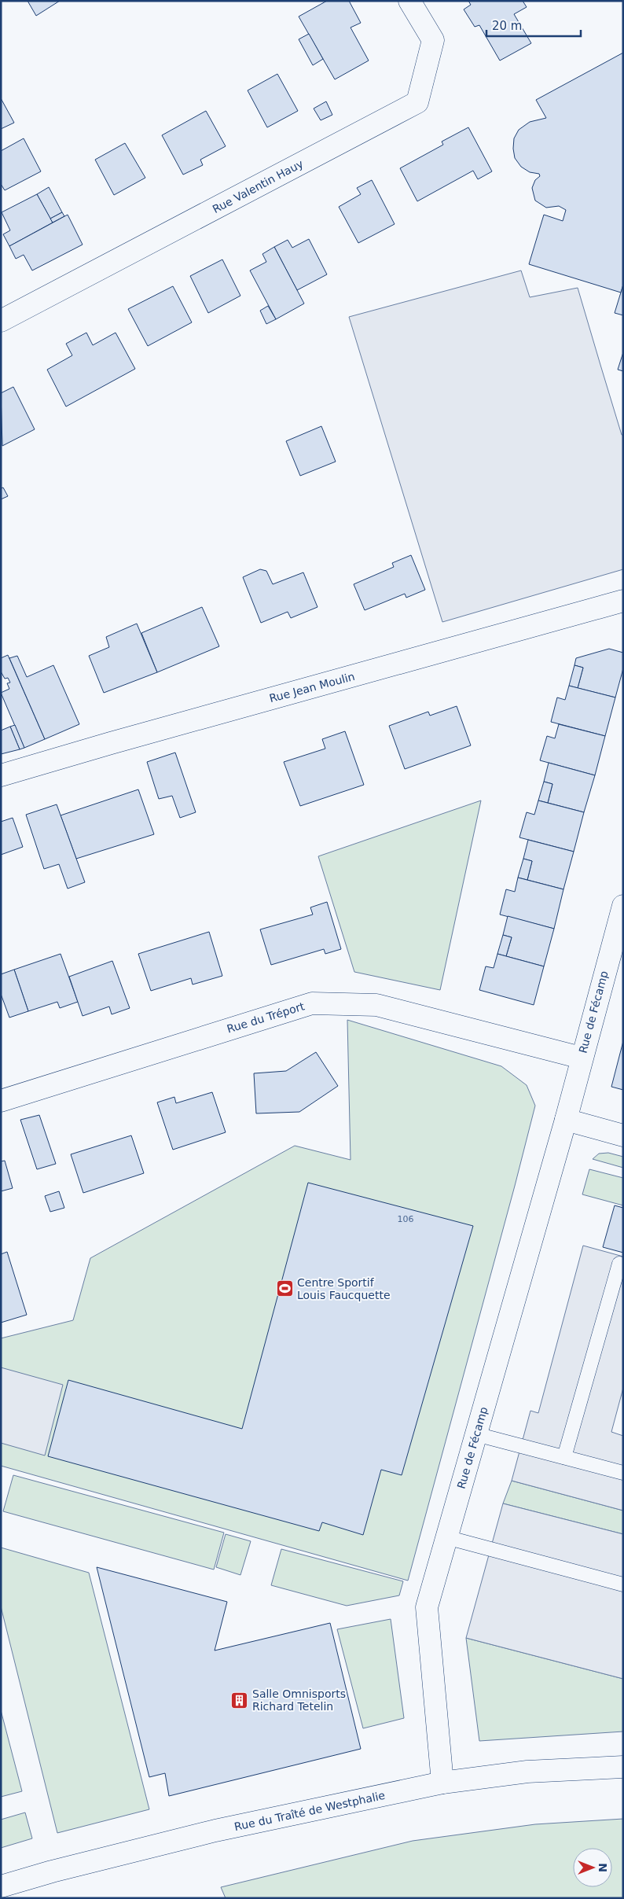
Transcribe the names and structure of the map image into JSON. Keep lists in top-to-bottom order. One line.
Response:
{"streets":{"street":["Rue Valentin Hauy","Rue Jean Moulin","Rue de Fécamp","Rue du Tréport","Rue du Traîté de Westphalie"]},"crossings":[["Rue de Fécamp","Rue du Tréport"],["Rue de Fécamp","Rue du Traîté de Westphalie"]],"places":{"sports":["Centre Sportif Louis Faucquette"],"building":["Salle Omnisports Richard Tetelin"]},"house_numbers":["106"],"scale_bar":"20 m","north":"right"}
